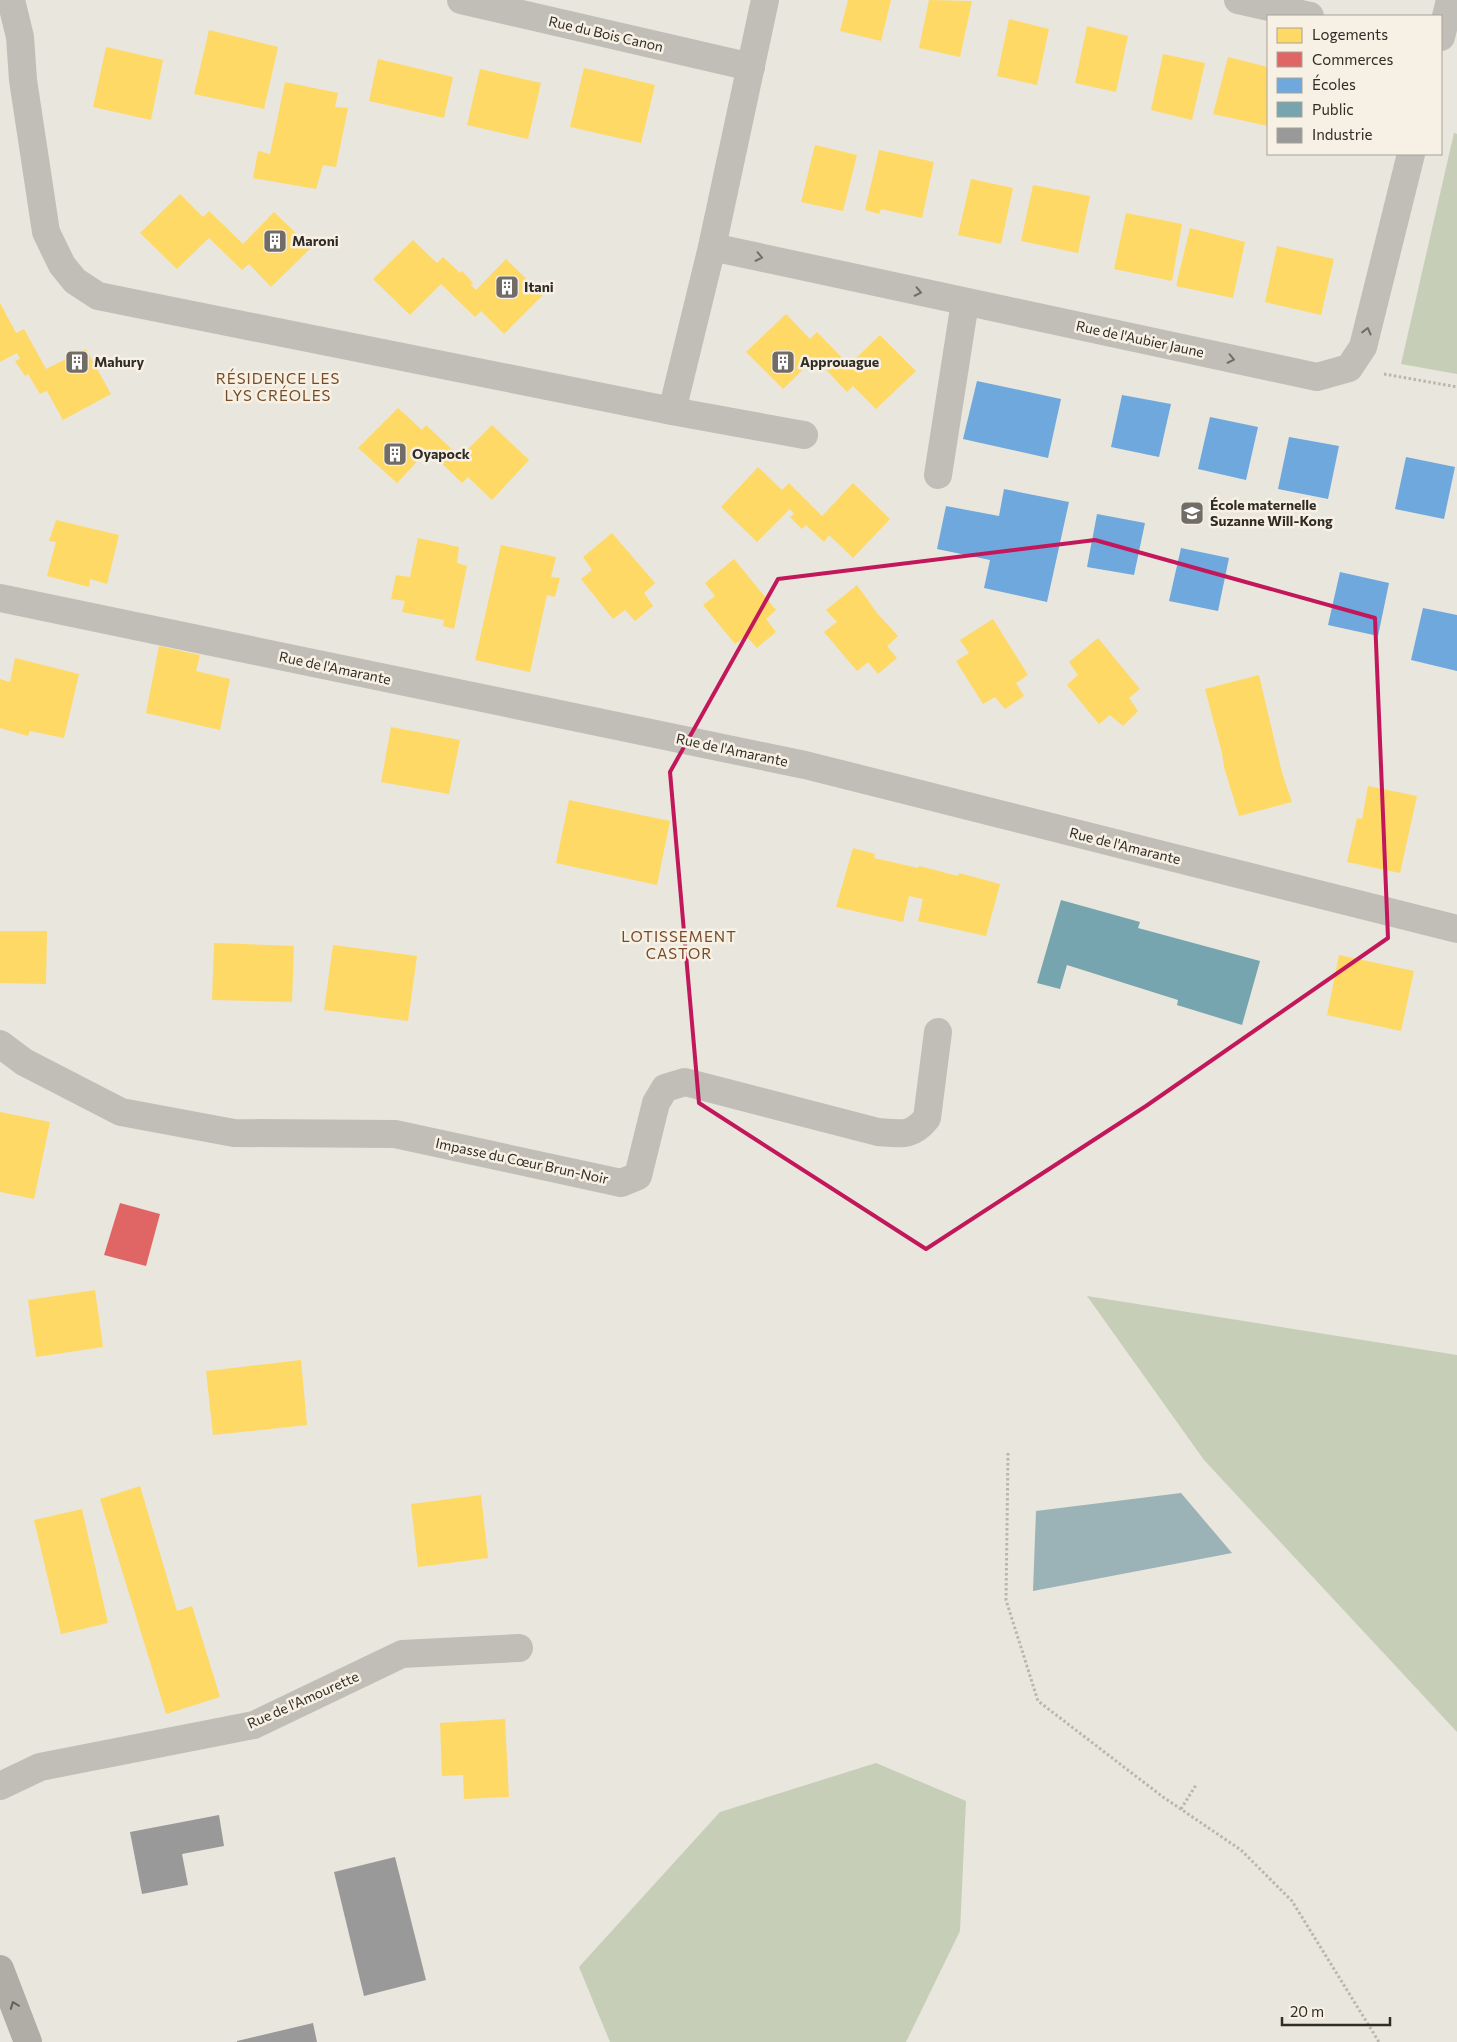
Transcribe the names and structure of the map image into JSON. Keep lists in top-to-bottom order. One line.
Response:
{"streets":{"street":["Rue du Bois Canon","Rue de l'Aubier Jaune","Rue de l'Amarante","Impasse du Cœur Brun-Noir","Rue de l'Amourette"]},"one_way":["Rue de l'Aubier Jaune"],"districts":["RÉSIDENCE LES LYS CRÉOLES","LOTISSEMENT CASTOR"],"places":{"building":["Maroni","Itani","Mahury","Approuague","Oyapock"],"school or university":["École maternelle Suzanne Will-Kong"]},"legend":["Logements","Commerces","Écoles","Public","Industrie"],"scale_bar":"20 m"}
